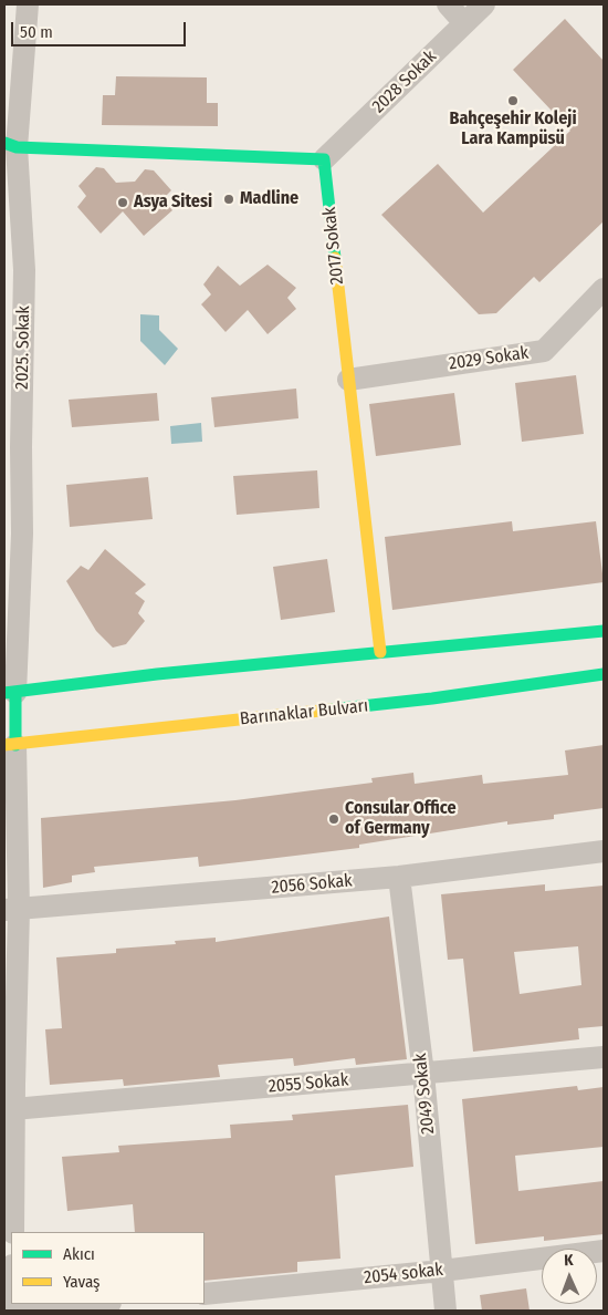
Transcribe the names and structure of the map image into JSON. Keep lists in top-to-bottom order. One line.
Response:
{"streets":{"main road":["2017 Sokak","Barınaklar Bulvarı"],"street":["2028 Sokak","2025. Sokak","2029 Sokak","2056 Sokak","2055 Sokak","2049 Sokak","2054 sokak"]},"crossings":[["2028 Sokak","2017 Sokak"],["2017 Sokak","2029 Sokak"],["2056 Sokak","2049 Sokak"],["2055 Sokak","2049 Sokak"],["2049 Sokak","2054 sokak"]],"places":["Bahçeşehir Koleji Lara Kampüsü","Madline","Asya Sitesi","Consular Office of Germany"],"legend":["Akıcı","Yavaş"],"scale_bar":"50 m","north":"top"}
